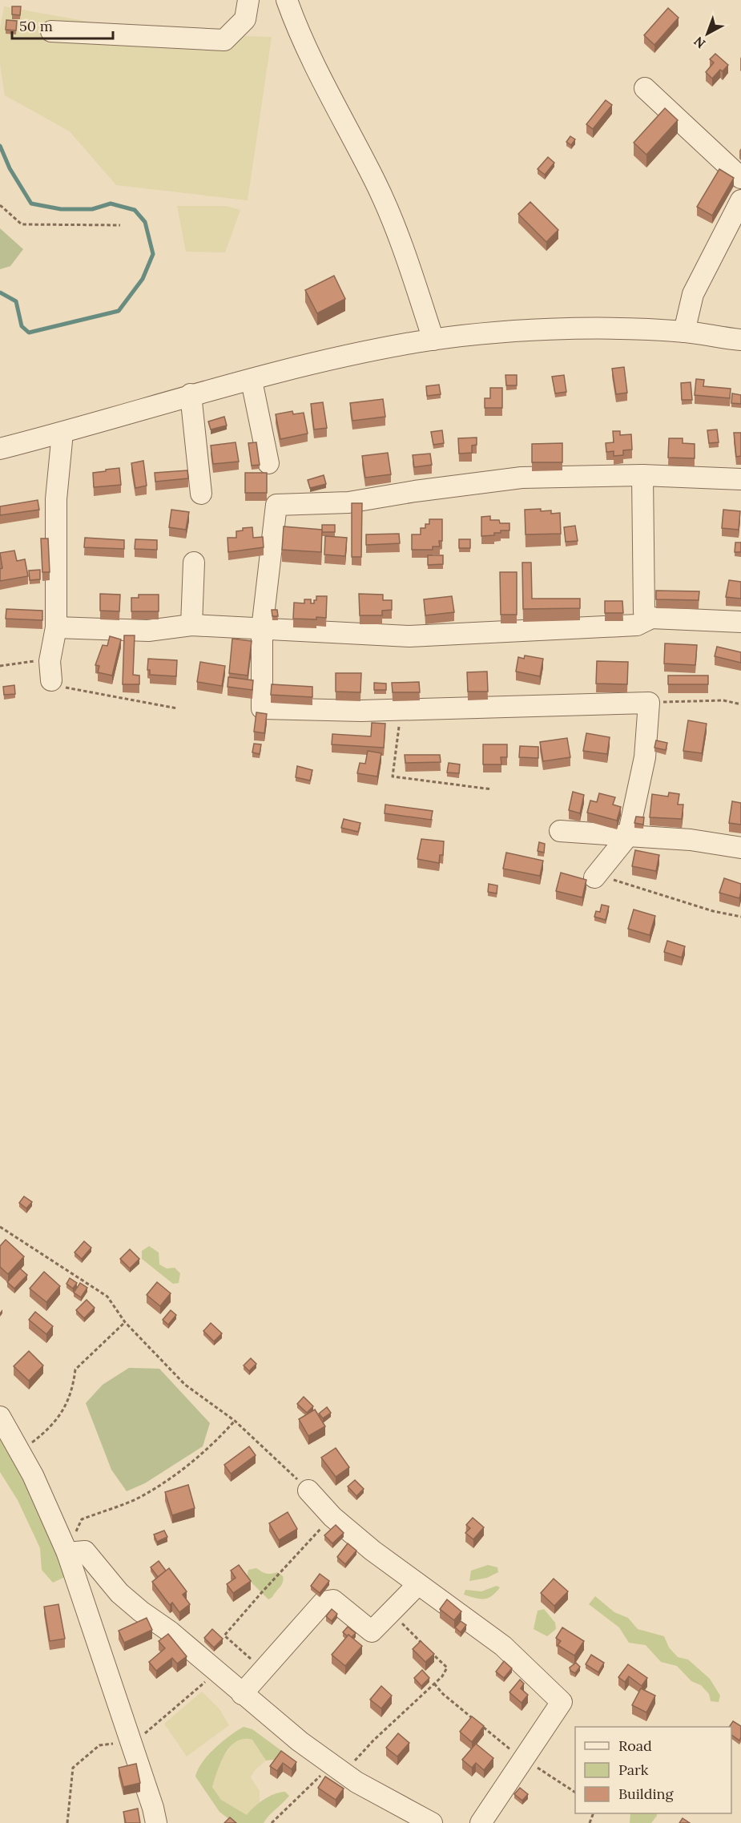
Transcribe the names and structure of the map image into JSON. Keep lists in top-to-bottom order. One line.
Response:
{"legend":["Road","Park","Building"],"scale_bar":"50 m","north":"bottom left"}
